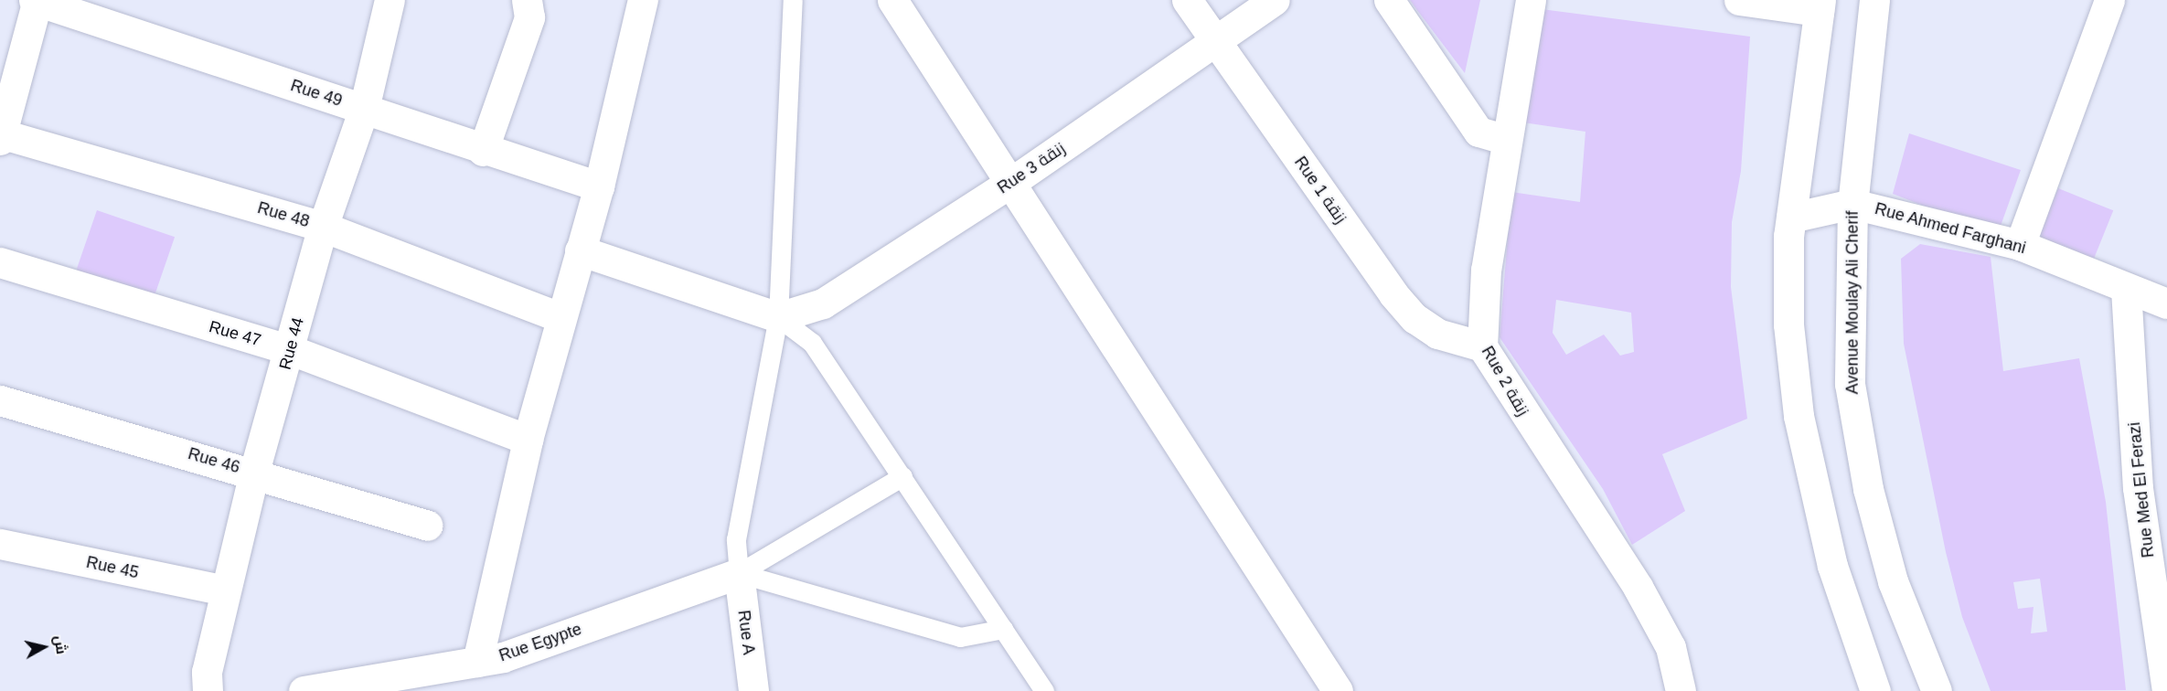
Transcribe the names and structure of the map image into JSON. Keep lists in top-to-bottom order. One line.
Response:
{"streets":{"street":["Rue 49","Rue 3 زنقة","Rue 1 زنقة","Rue 48","Rue Ahmed Farghani","Avenue Moulay Ali Cherif","Rue 47","Rue 44","Rue 2 زنقة","Rue 46","Rue Med El Ferazi","Rue 45","Rue A","Rue Egypte"]},"crossings":[["Rue 49","Rue 44"],["Rue 3 زنقة","Rue 1 زنقة"],["Rue 1 زنقة","Rue 2 زنقة"],["Rue 48","Rue 44"],["Rue Ahmed Farghani","Avenue Moulay Ali Cherif"],["Rue Ahmed Farghani","Rue Med El Ferazi"],["Rue 47","Rue 44"],["Rue 44","Rue 46"],["Rue 44","Rue 45"],["Rue A","Rue Egypte"]],"north":"right"}
